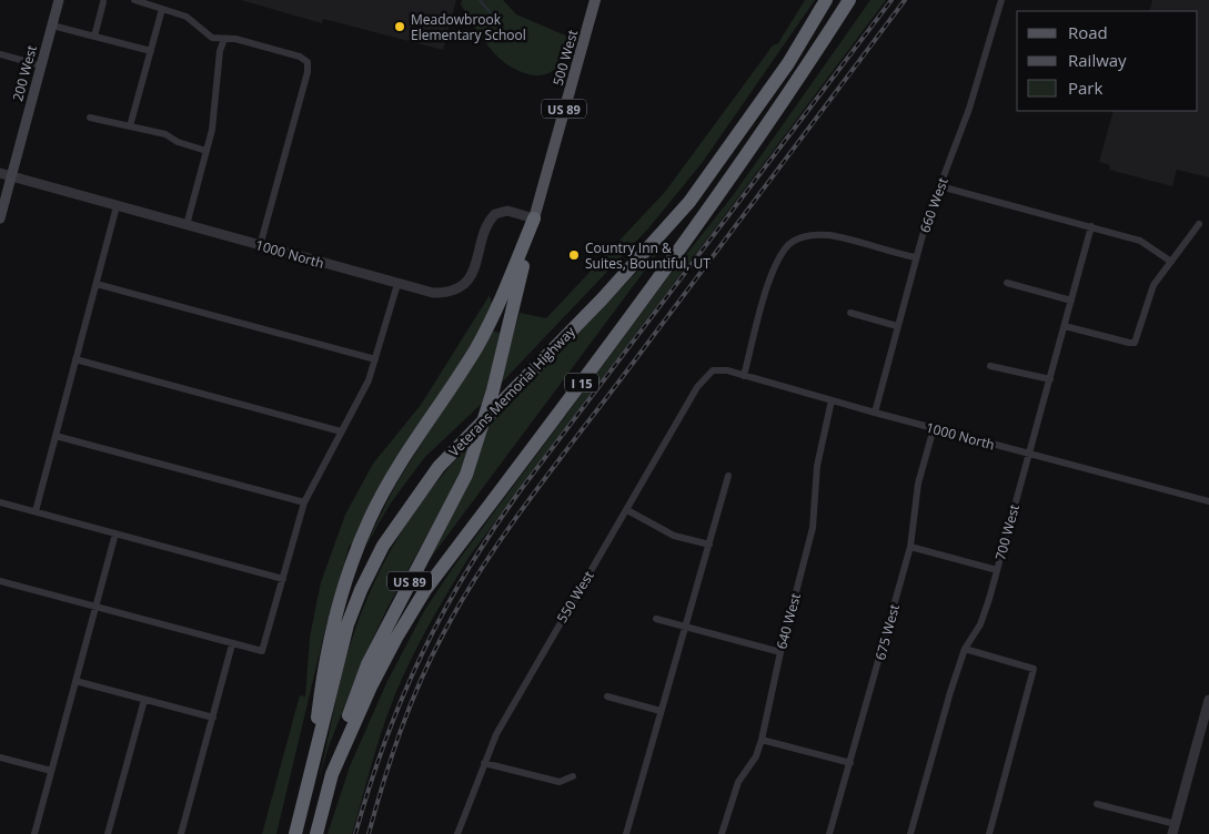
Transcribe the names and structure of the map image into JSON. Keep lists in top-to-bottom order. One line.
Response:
{"streets":{"highway":["US 89","I 15","Veterans Memorial Highway"],"main road":["500 West","200 West"],"street":["660 West","1000 North","700 West","550 West","640 West","675 West"]},"crossings":[["500 West","US 89"],["500 West","1000 North"],["200 West","1000 North"],["US 89","1000 North"],["US 89","I 15"],["US 89","Veterans Memorial Highway"],["660 West","1000 North"],["1000 North","700 West"],["1000 North","550 West"],["1000 North","640 West"],["1000 North","675 West"]],"places":["Meadowbrook Elementary School","Country Inn & Suites, Bountiful, UT"],"legend":["Road","Railway","Park"]}
